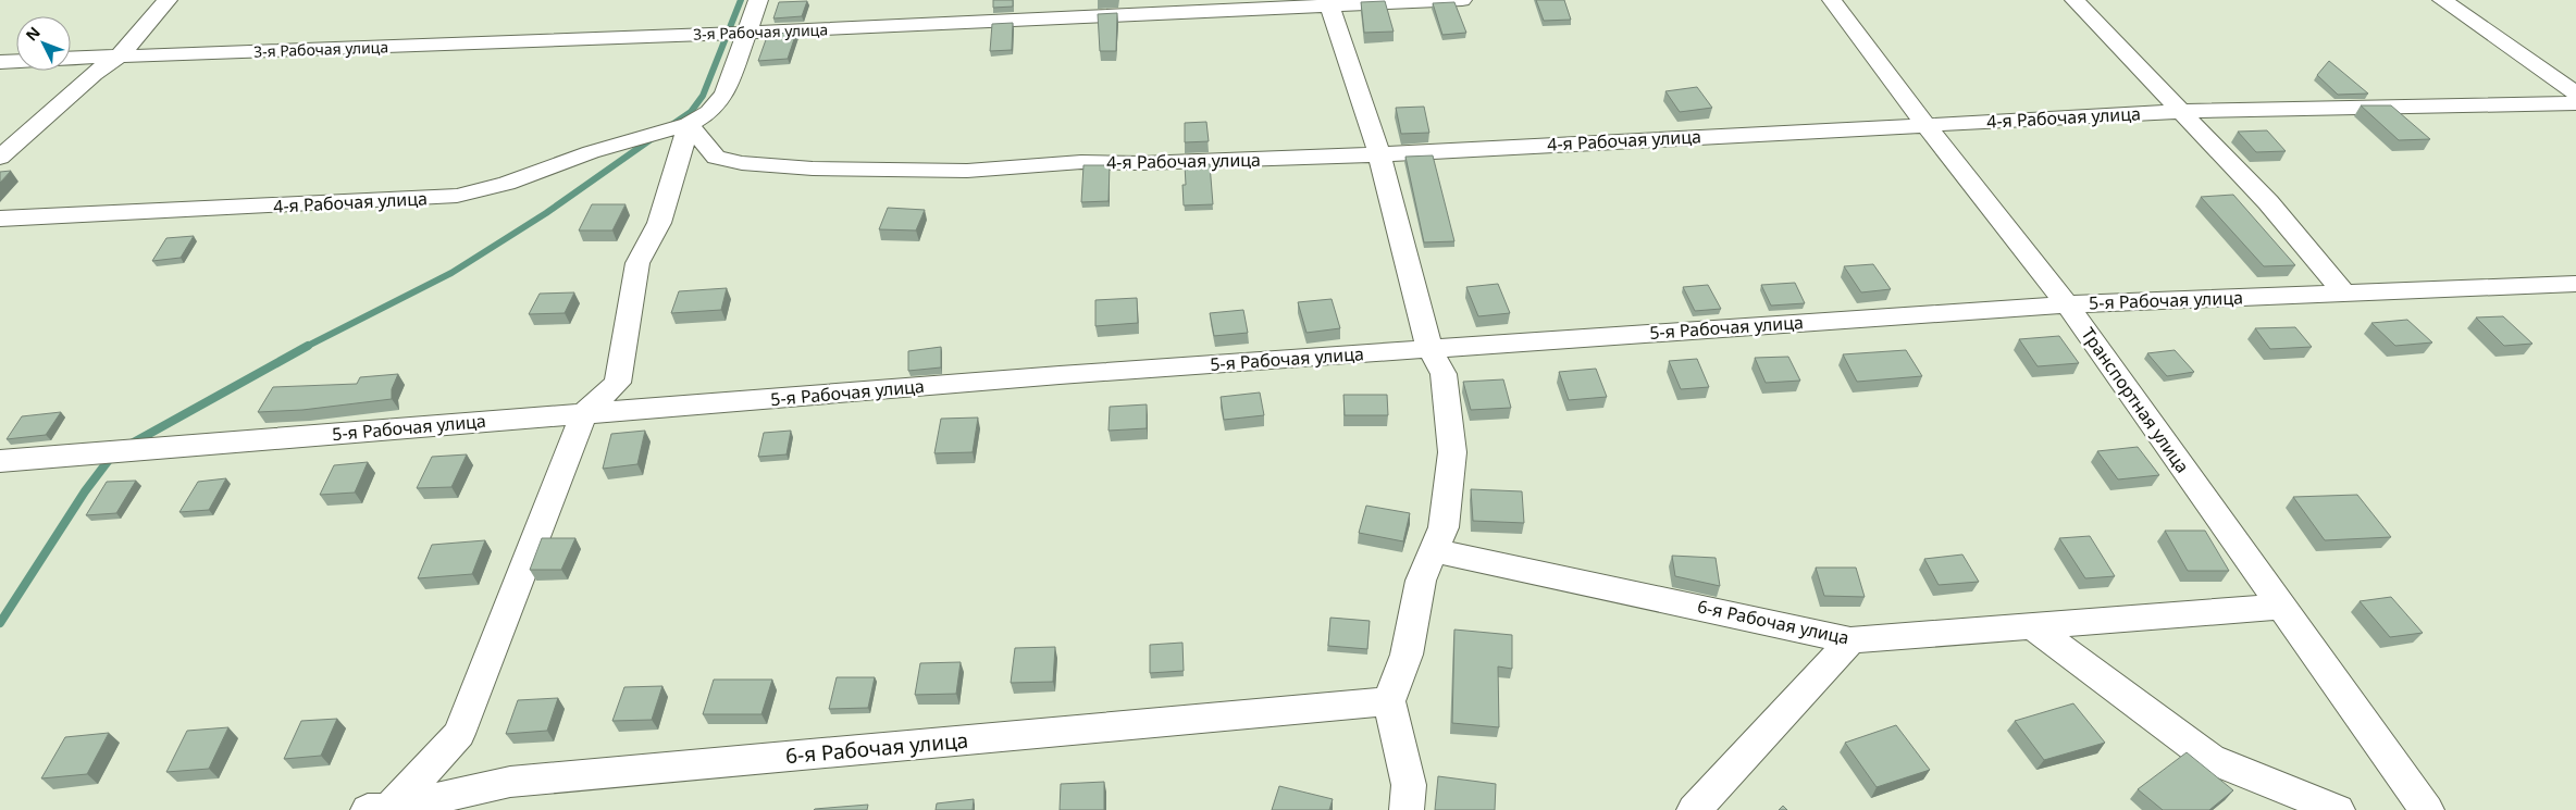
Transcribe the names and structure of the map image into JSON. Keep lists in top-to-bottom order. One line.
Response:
{"streets":{"street":["3-я Рабочая улица","4-я Рабочая улица","5-я Рабочая улица","Транспортная улица","6-я Рабочая улица"]},"crossings":[["3-я Рабочая улица","4-я Рабочая улица"],["4-я Рабочая улица","Транспортная улица"],["5-я Рабочая улица","Транспортная улица"],["Транспортная улица","6-я Рабочая улица"]],"north":"top left"}
